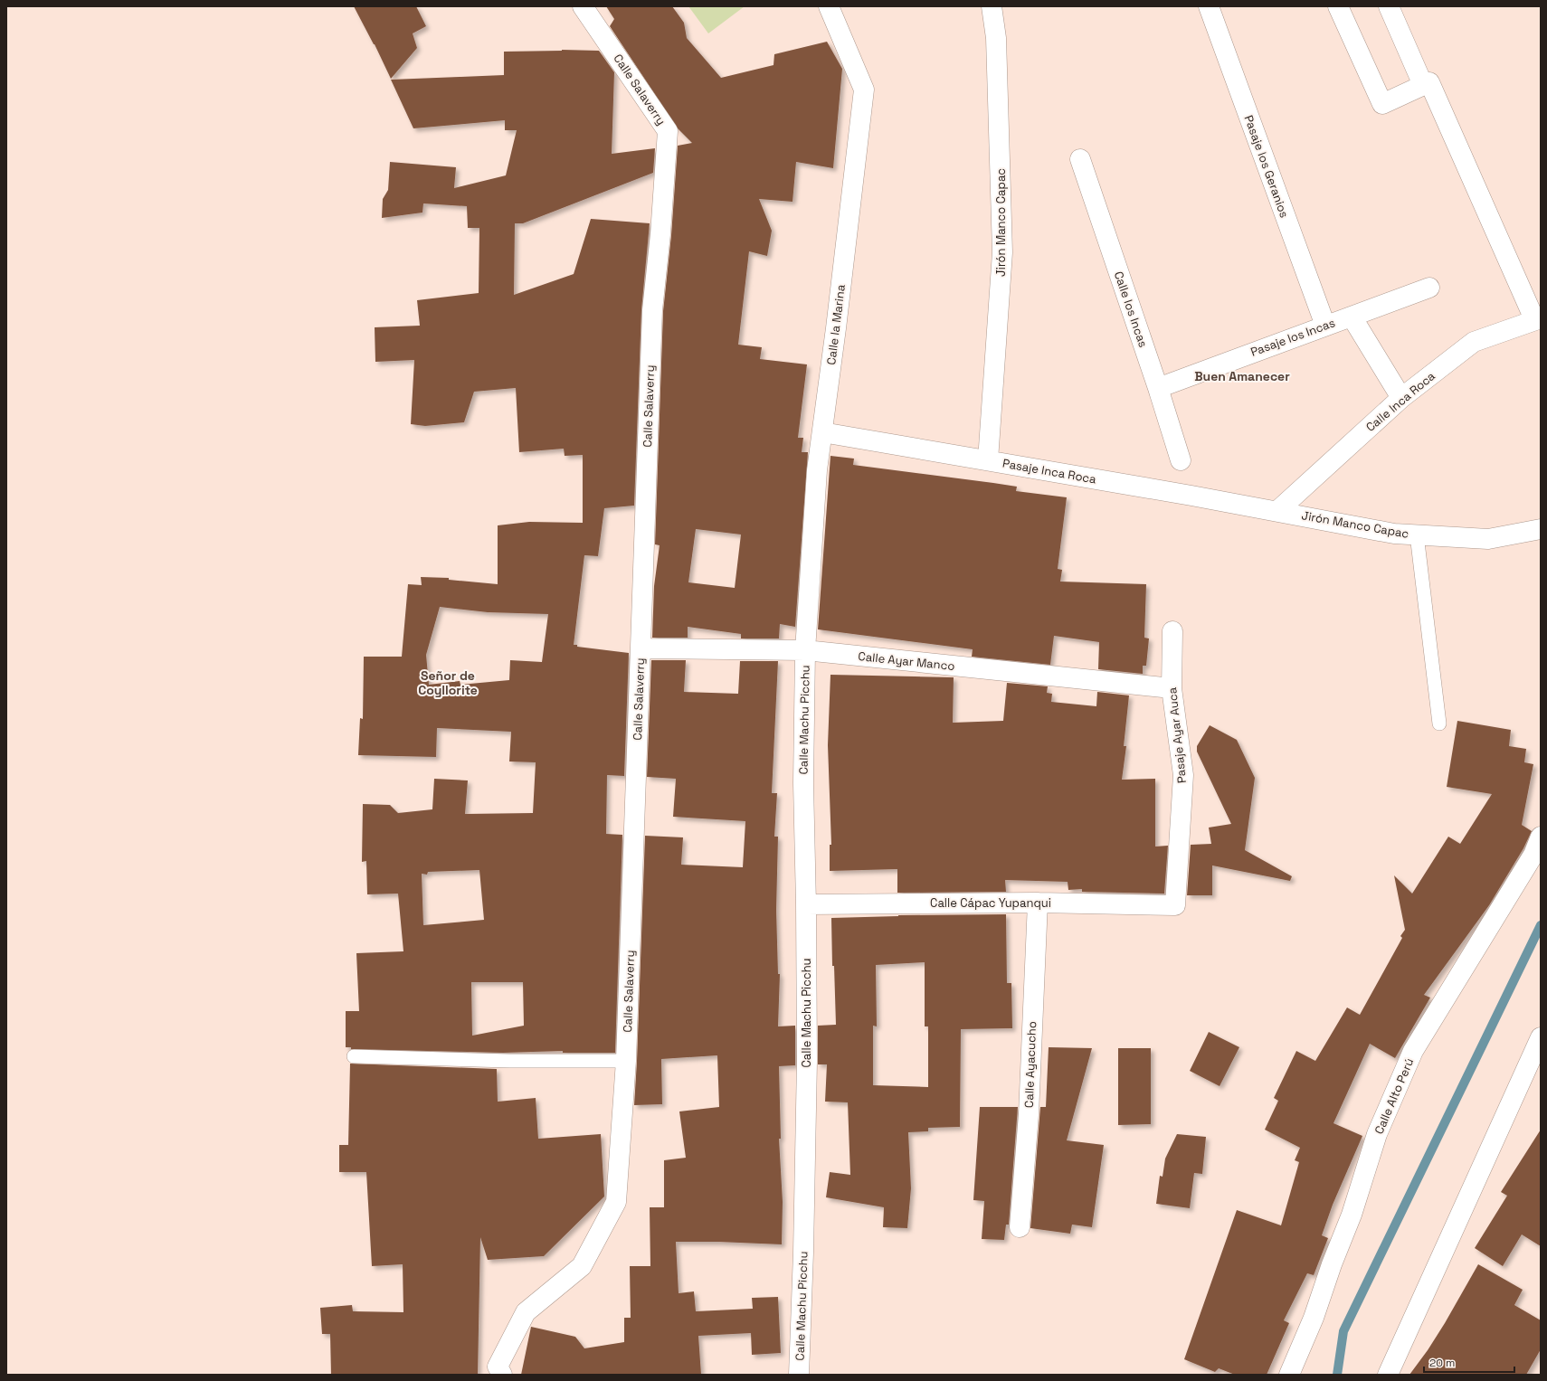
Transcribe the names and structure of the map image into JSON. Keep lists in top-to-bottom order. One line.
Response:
{"streets":{"street":["Calle Salaverry","Pasaje los Geranios","Jirón Manco Capac","Calle los Incas","Calle la Marina","Pasaje los Incas","Calle Inca Roca","Pasaje Inca Roca","Calle Ayar Manco","Calle Machu Picchu","Pasaje Ayar Auca","Calle Cápac Yupanqui","Calle Ayacucho","Calle Alto Perú"]},"crossings":[["Calle Salaverry","Calle Ayar Manco"],["Pasaje los Geranios","Pasaje los Incas"],["Jirón Manco Capac","Calle Inca Roca"],["Jirón Manco Capac","Pasaje Inca Roca"],["Calle los Incas","Pasaje los Incas"],["Calle la Marina","Pasaje Inca Roca"],["Calle la Marina","Calle Ayar Manco"],["Calle la Marina","Calle Machu Picchu"],["Calle Inca Roca","Pasaje Inca Roca"],["Calle Ayar Manco","Calle Machu Picchu"],["Calle Ayar Manco","Pasaje Ayar Auca"],["Calle Machu Picchu","Calle Cápac Yupanqui"],["Pasaje Ayar Auca","Calle Cápac Yupanqui"],["Calle Cápac Yupanqui","Calle Ayacucho"]],"districts":["Buen Amanecer","Señor de Coyllorite"],"scale_bar":"20 m"}
